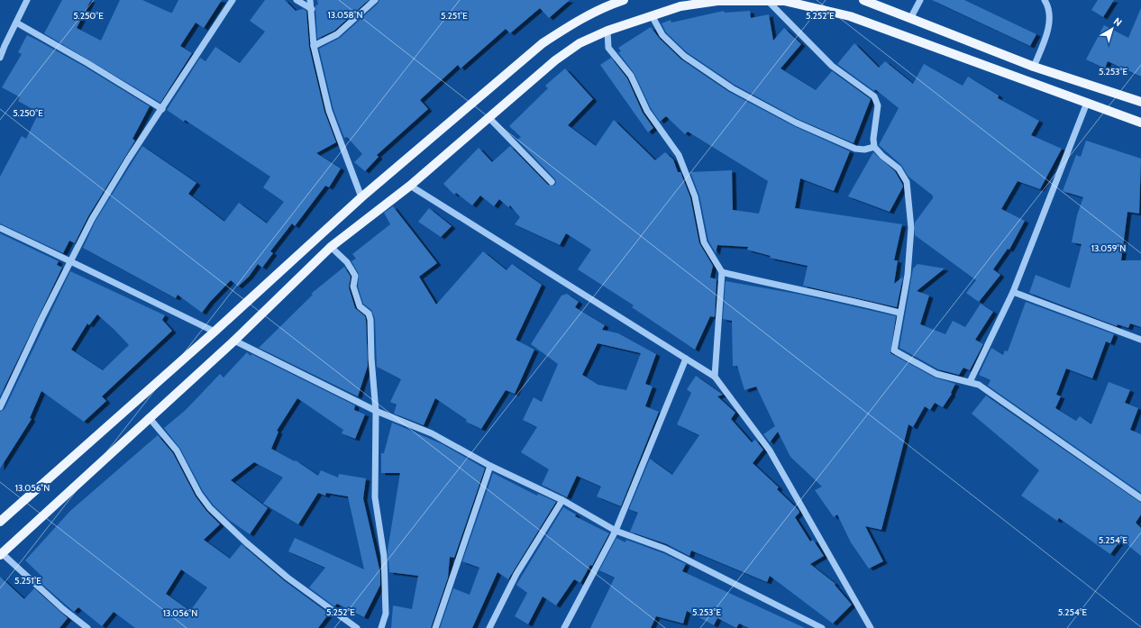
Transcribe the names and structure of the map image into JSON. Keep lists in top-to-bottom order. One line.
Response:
{"north":"top right","coordinates":["13.058°N","5.250°E","5.251°E","5.252°E","5.253°E","13.059°N","13.056°N","5.254°E"]}
